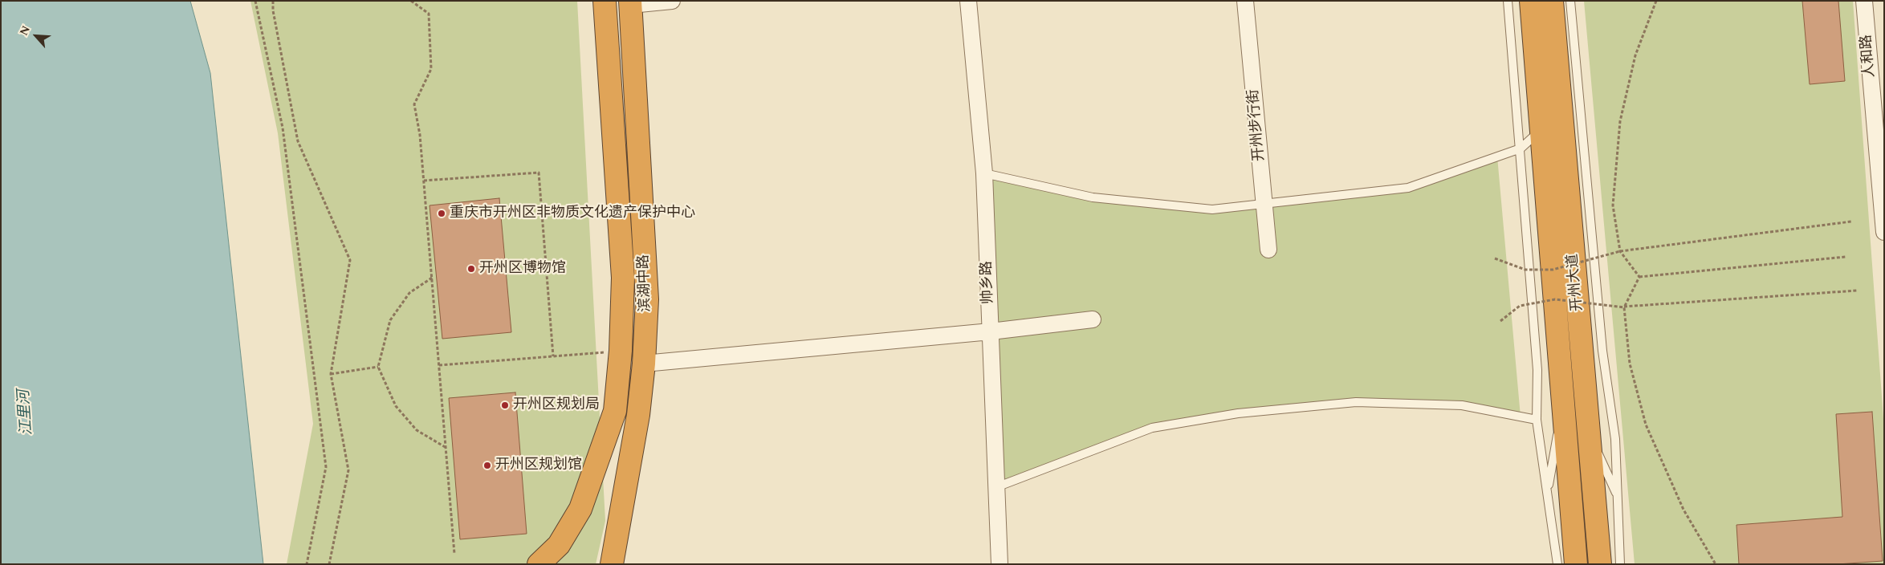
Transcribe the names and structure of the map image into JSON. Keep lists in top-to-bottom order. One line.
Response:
{"streets":{"highway":["开州大道","滨湖中路"],"street":["人和路","开州步行街","帅乡路"]},"water":["江里河"],"places":["重庆市开州区非物质文化遗产保护中心","开州区博物馆","开州区规划局","开州区规划馆"],"north":"top left"}
